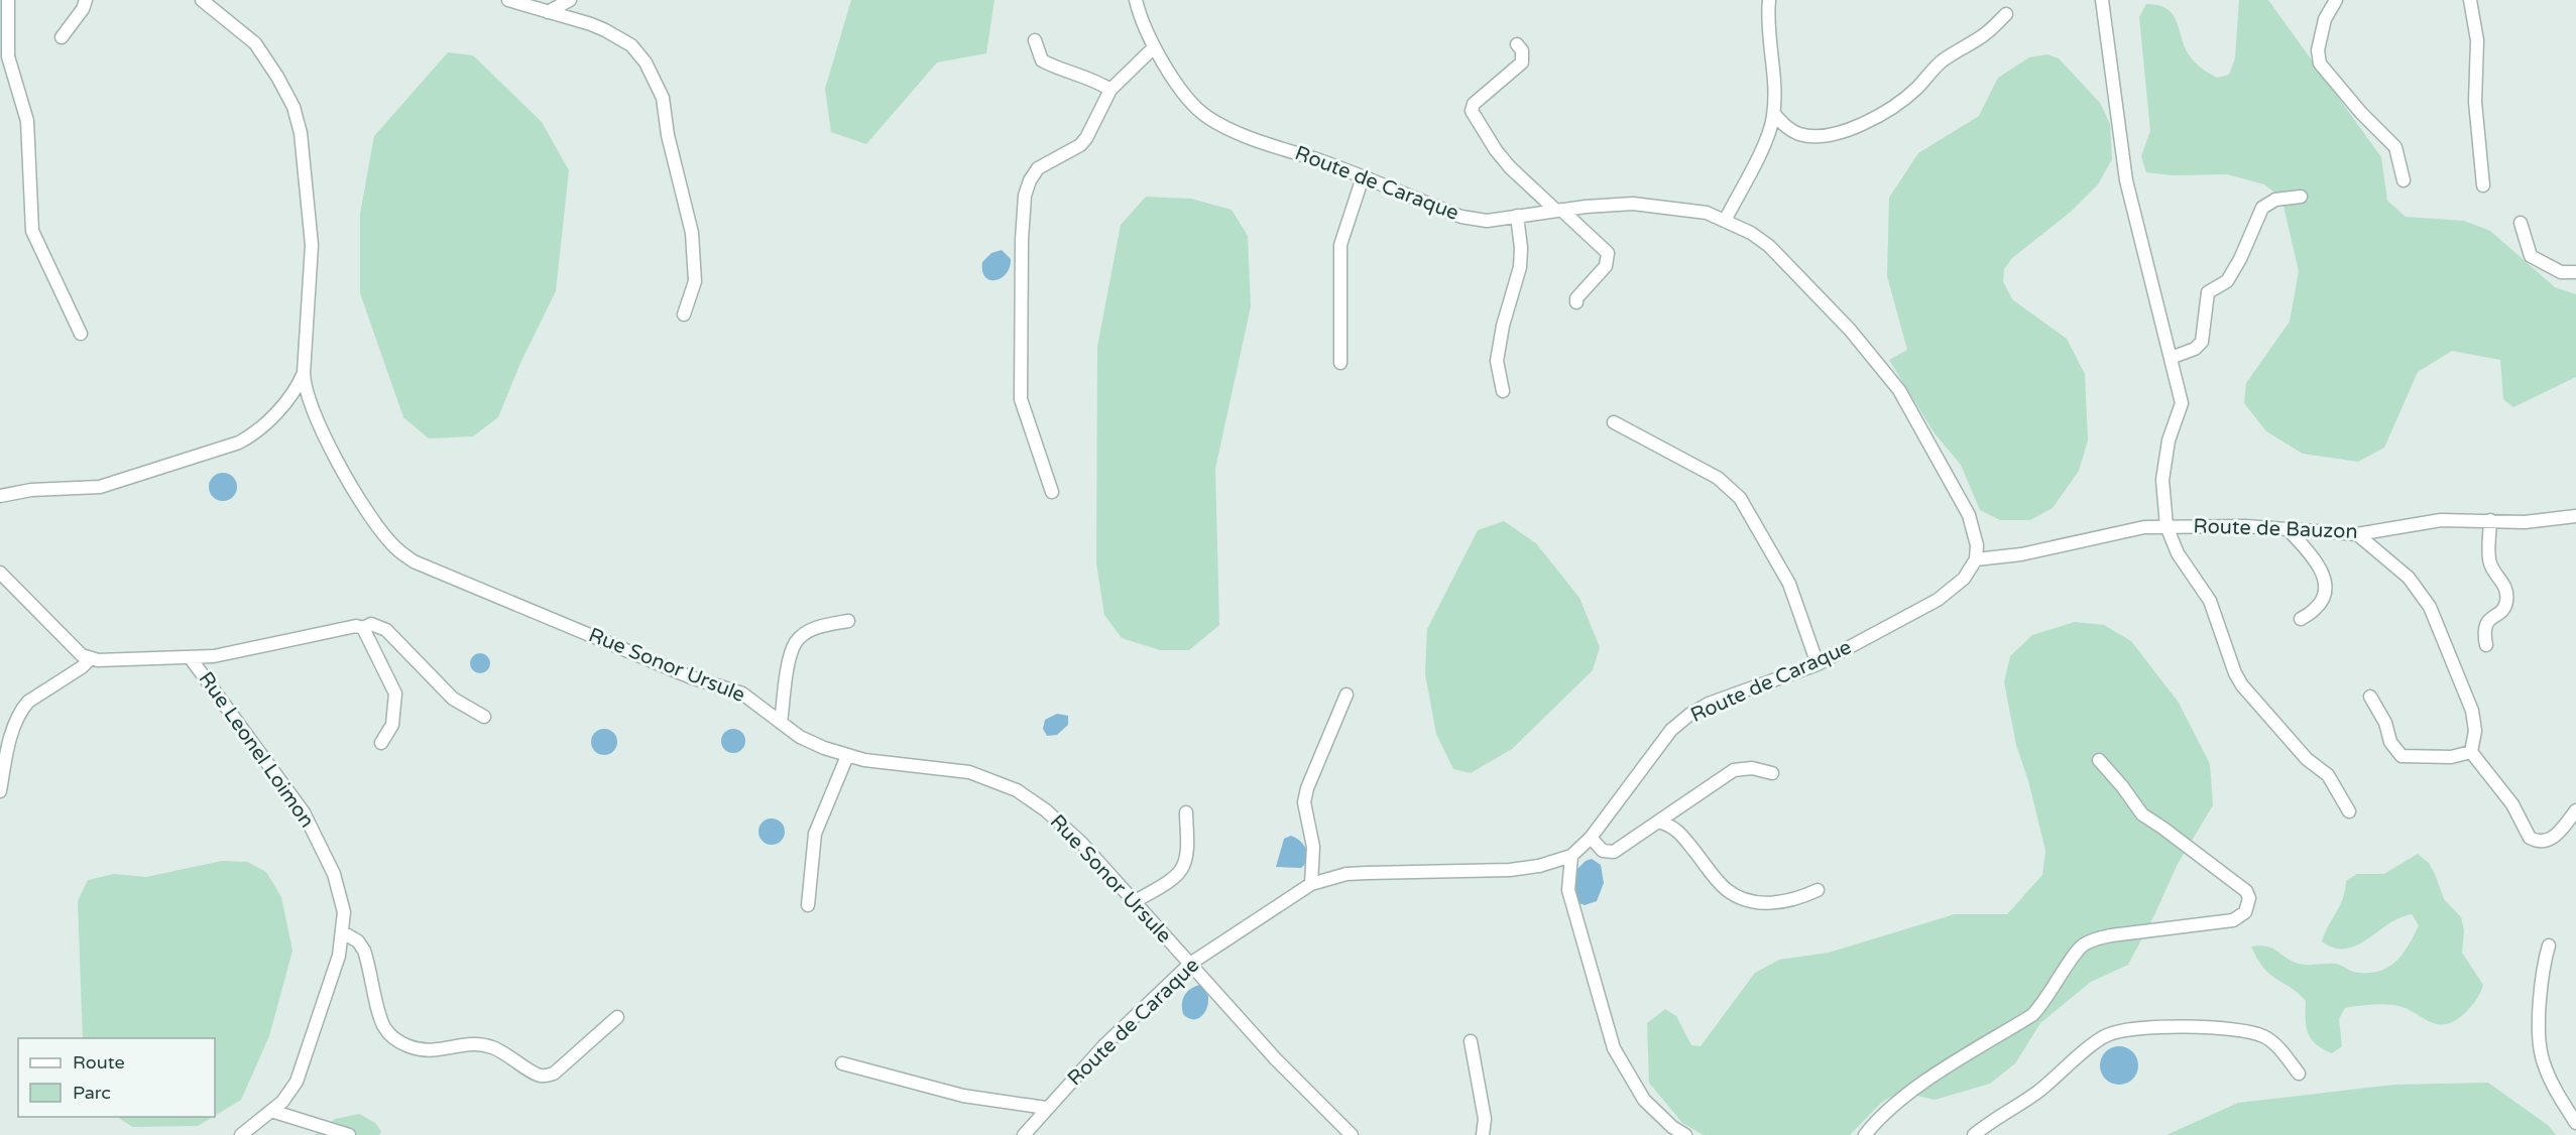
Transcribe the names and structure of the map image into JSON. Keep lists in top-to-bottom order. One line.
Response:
{"streets":{"street":["Route de Caraque","Route de Bauzon","Rue Sonor Ursule","Rue Leonel Loimon"]},"crossings":[["Route de Caraque","Route de Bauzon"],["Route de Caraque","Rue Sonor Ursule"]],"legend":["Route","Parc"]}
